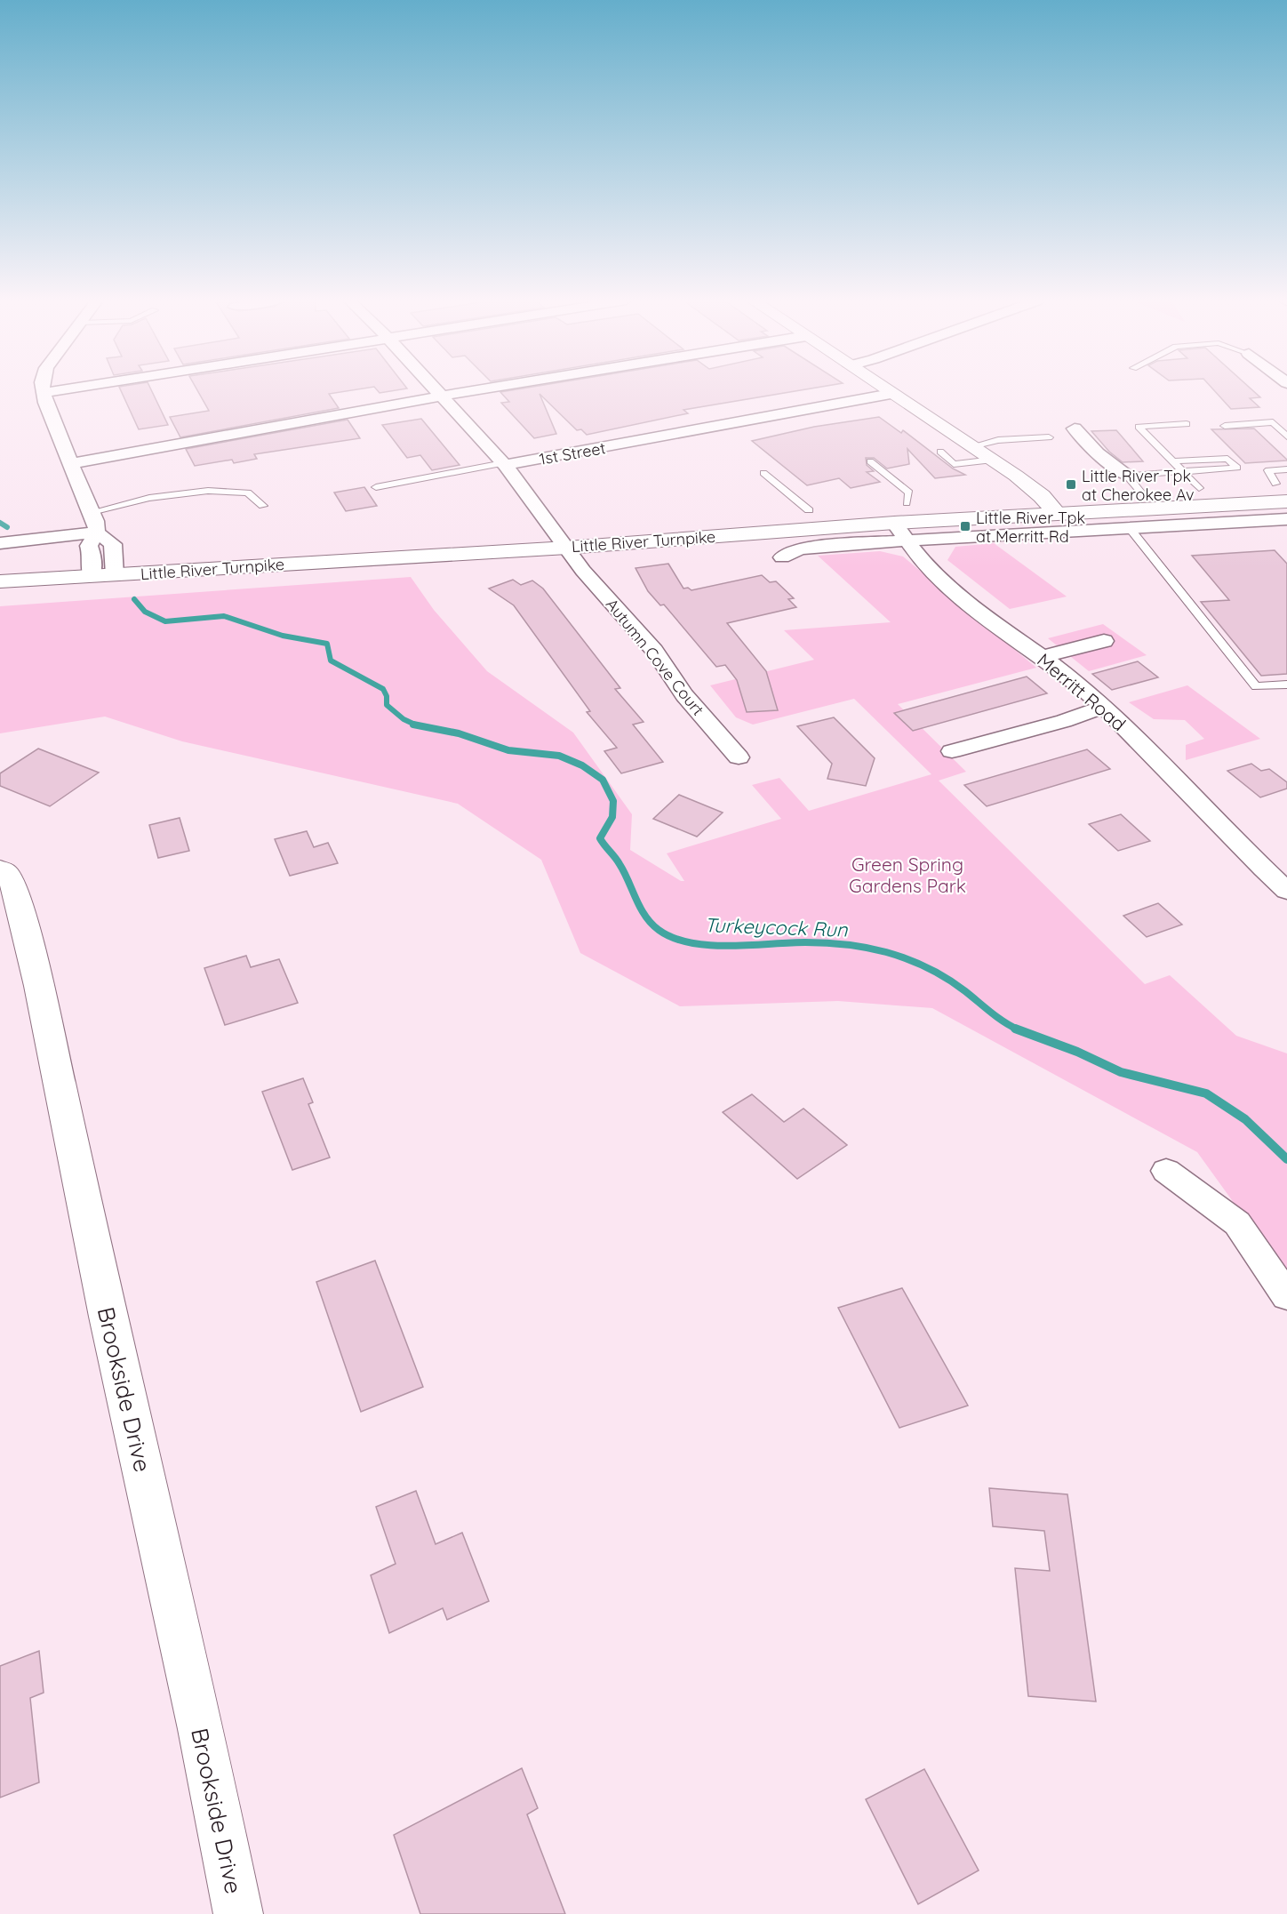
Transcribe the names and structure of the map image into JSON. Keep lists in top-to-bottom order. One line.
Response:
{"streets":{"main road":["Little River Turnpike","Brookside Drive"],"street":["1st Street","Autumn Cove Court","Merritt Road"]},"crossings":[["1st Street","Autumn Cove Court"],["Little River Turnpike","Autumn Cove Court"],["Little River Turnpike","Merritt Road"]],"water":["Turkeycock Run"],"parks":["Green Spring Gardens Park"],"places":{"transit":["Little River Tpk at Cherokee Av","Little River Tpk at Merritt Rd"]}}
